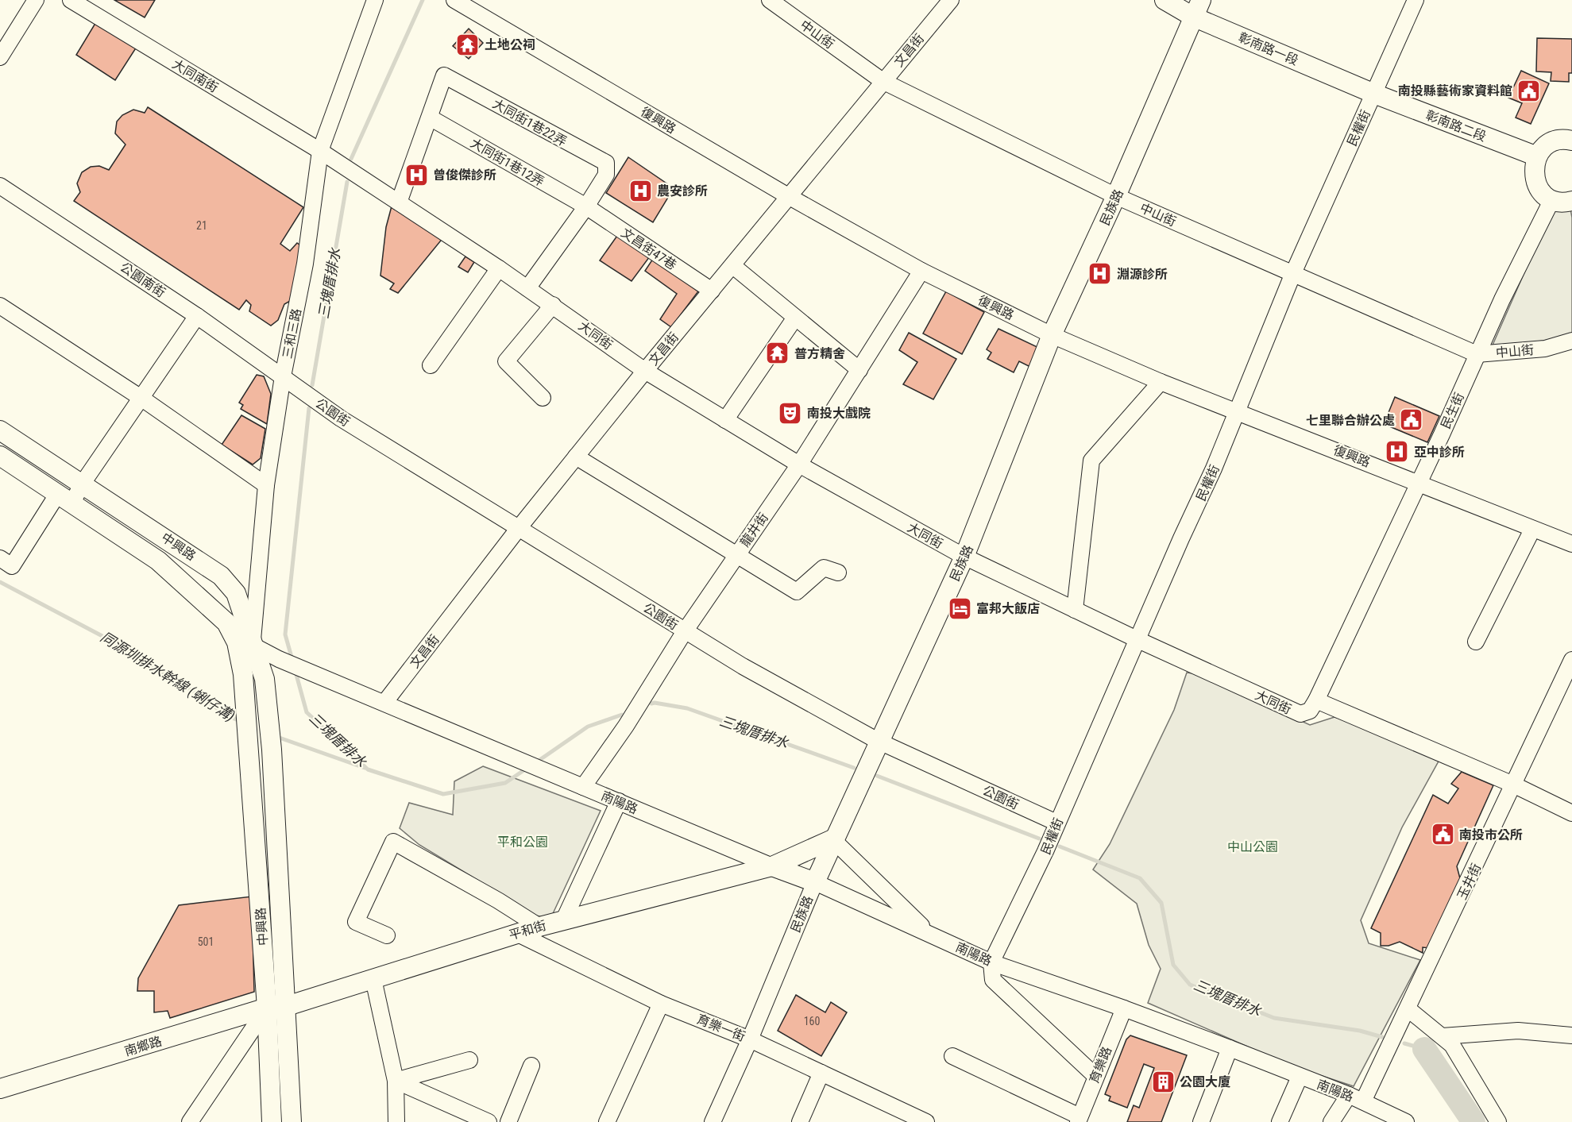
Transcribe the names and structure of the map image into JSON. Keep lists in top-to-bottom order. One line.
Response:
{"streets":{"main road":["彰南路一段","彰南路二段","民族路","中興路","南陽路","平和街","南鄉路"],"street":["中山街","文昌街","大同南街","復興路","大同街1巷22弄","民權街","大同街1巷12弄","文昌街47巷","公園南街","三和三路","大同街","民生街","公園街","龍井街","玉井街","育樂一街","育樂路"]},"crossings":[["中山街","文昌街"],["中山街","民權街"],["中山街","民族路"],["中山街","民生街"],["彰南路一段","彰南路二段"],["彰南路一段","民權街"],["彰南路一段","民族路"],["文昌街","復興路"],["文昌街","文昌街47巷"],["文昌街","大同街"],["文昌街","公園街"],["文昌街","南陽路"],["大同南街","三和三路"],["大同南街","大同街"],["復興路","民權街"],["復興路","民族路"],["復興路","民生街"],["復興路","龍井街"],["大同街1巷22弄","大同街1巷12弄"],["大同街1巷22弄","文昌街47巷"],["彰南路二段","民權街"],["民權街","大同街"],["民權街","公園街"],["民權街","南陽路"],["大同街1巷12弄","文昌街47巷"],["民族路","大同街"],["民族路","公園街"],["民族路","南陽路"],["民族路","平和街"],["民族路","育樂一街"],["公園南街","三和三路"],["公園南街","公園街"],["三和三路","大同街"],["三和三路","公園街"],["三和三路","中興路"],["大同街","民生街"],["大同街","龍井街"],["公園街","龍井街"],["龍井街","南陽路"],["中興路","平和街"],["中興路","南鄉路"],["南陽路","玉井街"],["南陽路","平和街"],["南陽路","育樂路"],["平和街","育樂一街"],["平和街","南鄉路"]],"water":["三塊厝排水","同源圳排水幹線 (蜊仔溝)"],"parks":["平和公園","中山公園"],"places":{"temple":["土地公祠","普方精舍"],"public building":["南投縣藝術家資料館","七里聯合辦公處","南投市公所"],"hospital":["曾俊傑診所","農安診所","淵源診所","亞中診所"],"theatre":["南投大戲院"],"hotel":["富邦大飯店"],"building":["公園大廈"]},"house_numbers":["21","501","160"]}
